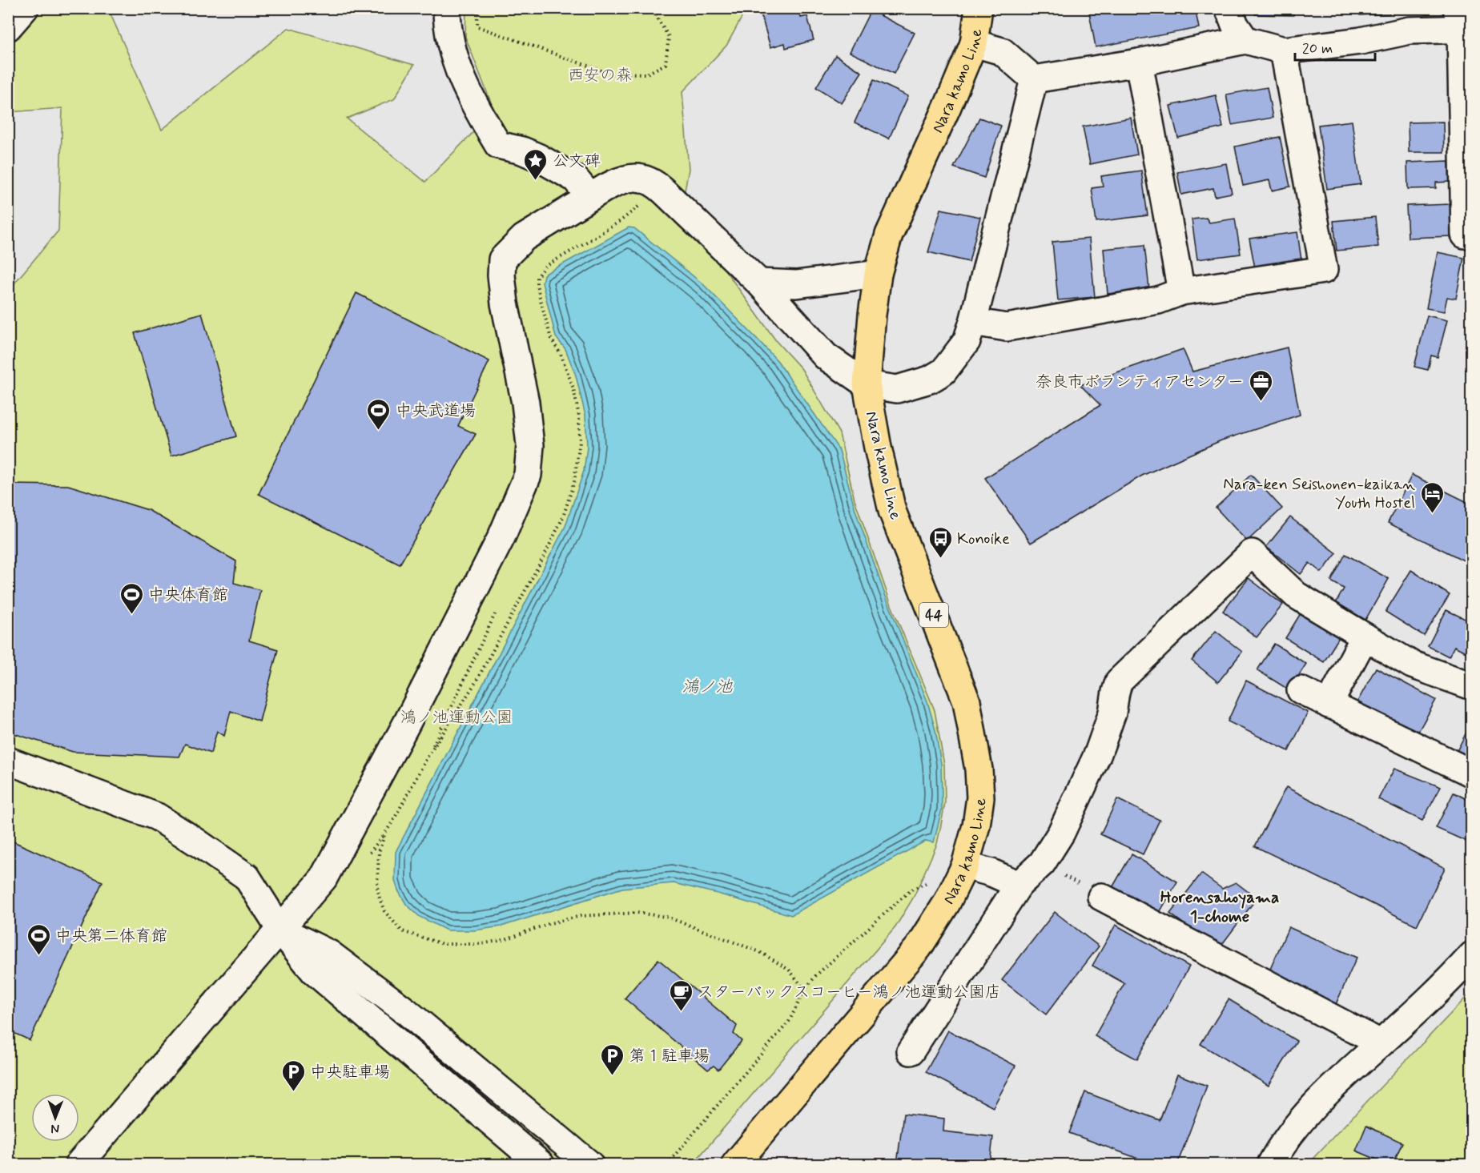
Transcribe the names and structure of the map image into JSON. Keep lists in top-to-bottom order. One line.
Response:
{"streets":{"main road":["Nara kamo Line","44"]},"districts":["Horensahoyama 1-chome"],"water":["鴻ノ池"],"parks":["西安の森","鴻ノ池運動公園"],"places":{"place":["公文碑"],"office":["奈良市ボランティアセンター"],"sports":["中央武道場","中央体育館","中央第二体育館"],"hotel":["Nara-ken Seishonen-kaikan Youth Hostel"],"bus stop":["Konoike"],"cafe":["スターバックスコーヒー鴻ノ池運動公園店"],"parking":["第１駐車場","中央駐車場"]},"scale_bar":"20 m","north":"bottom"}
